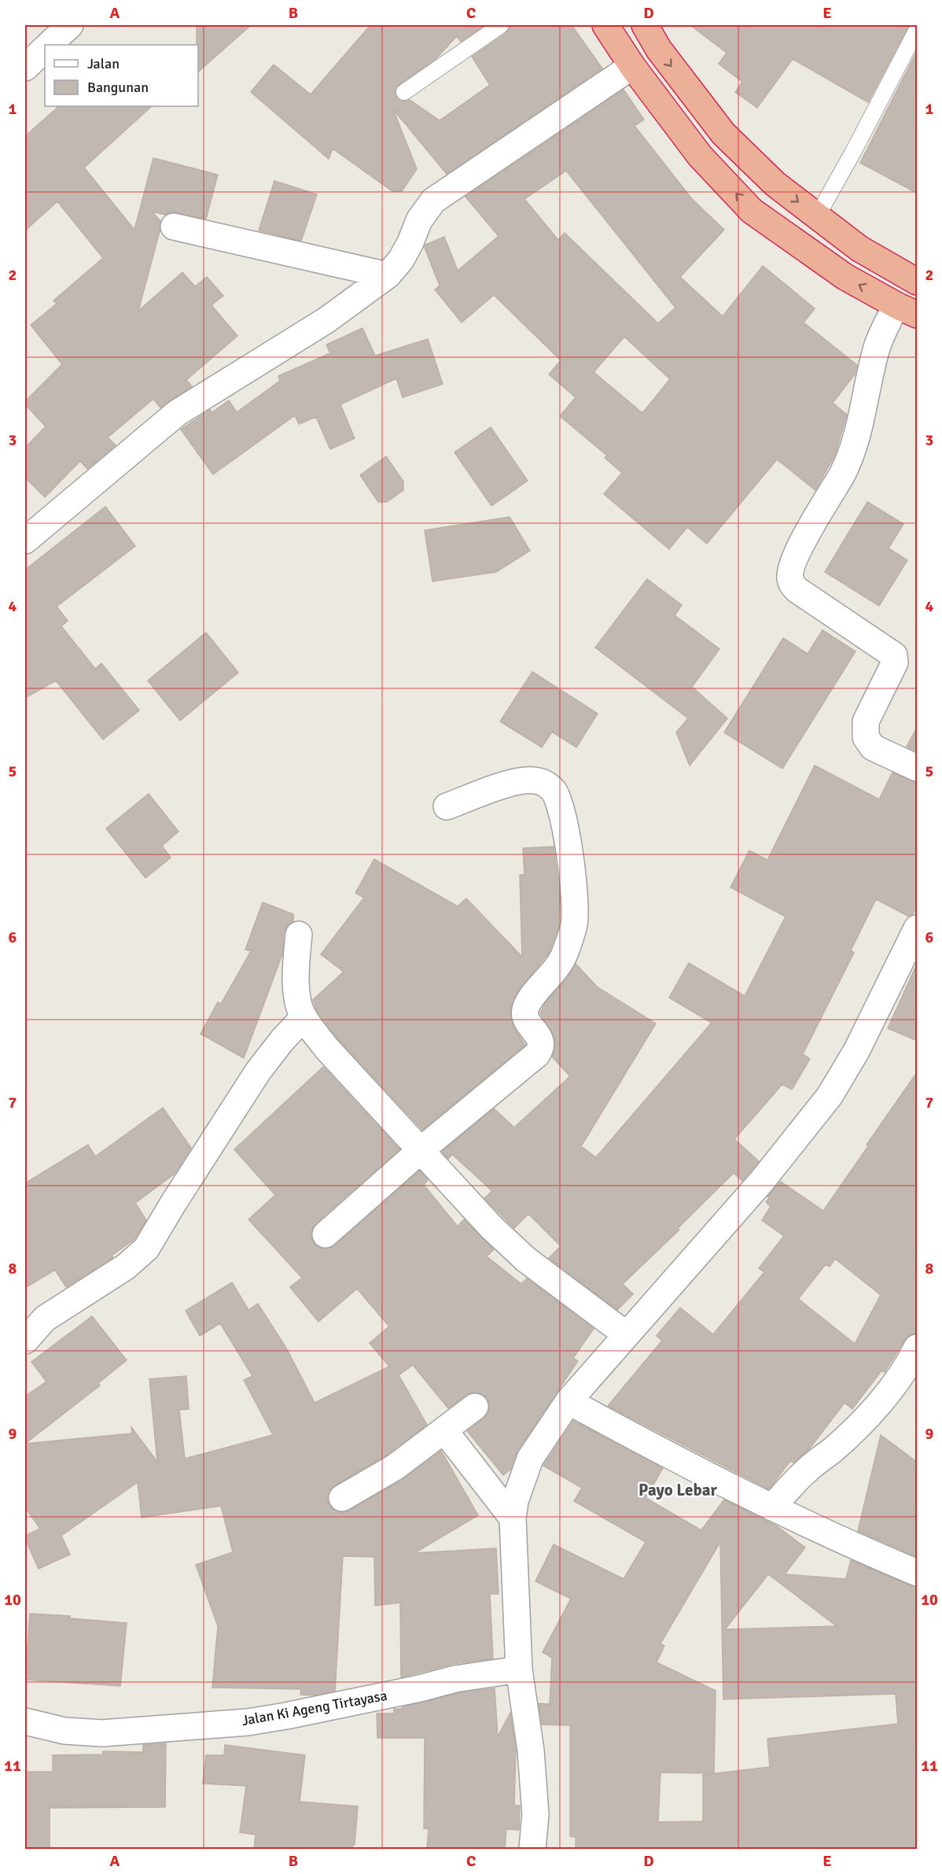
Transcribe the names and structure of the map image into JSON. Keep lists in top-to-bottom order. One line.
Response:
{"streets":{"street":["Jalan Ki Ageng Tirtayasa"]},"districts":["Payo Lebar"],"legend":["Jalan","Bangunan"],"grid":{"columns":["A","B","C","D","E"],"rows":["1","2","3","4","5","6","7","8","9","10","11"]}}
